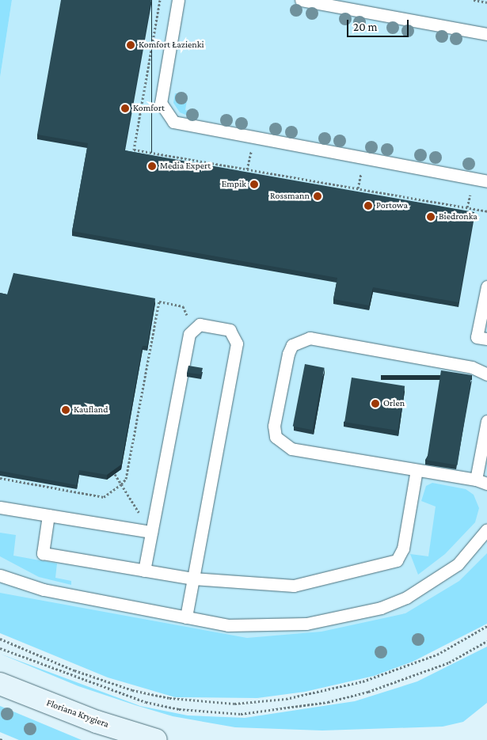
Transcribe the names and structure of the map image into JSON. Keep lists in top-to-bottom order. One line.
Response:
{"streets":{"street":["Floriana Krygiera"]},"places":["Komfort Łazienki","Komfort","Media Expert","Empik","Rossmann","Portowa","Biedronka","Orlen","Kaufland"],"scale_bar":"20 m"}
